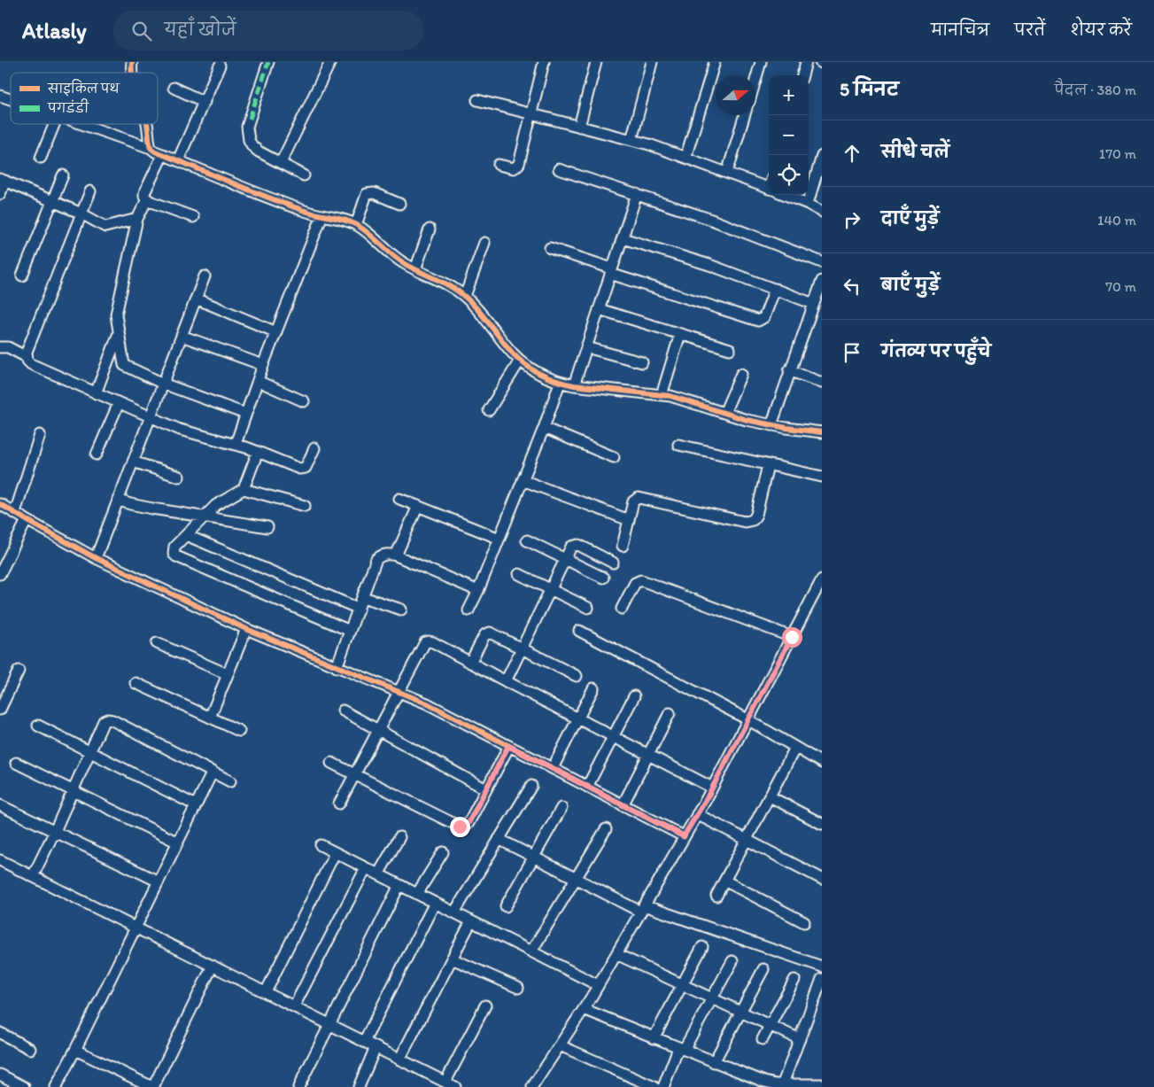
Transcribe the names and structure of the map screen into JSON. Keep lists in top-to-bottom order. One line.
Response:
{"legend":["साइकिल पथ","पगडंडी"],"north":"right","page":{"header":"Atlasly","search":"यहाँ खोजें","nav":["मानचित्र","परतें","शेयर करें"],"heading":["5 मिनट","पैदल · 380 m"],"map_buttons":["+","−"],"list":[["सीधे चलें","170 m"],["दाएँ मुड़ें","140 m"],["बाएँ मुड़ें","70 m"],"गंतव्य पर पहुँचे"]}}
